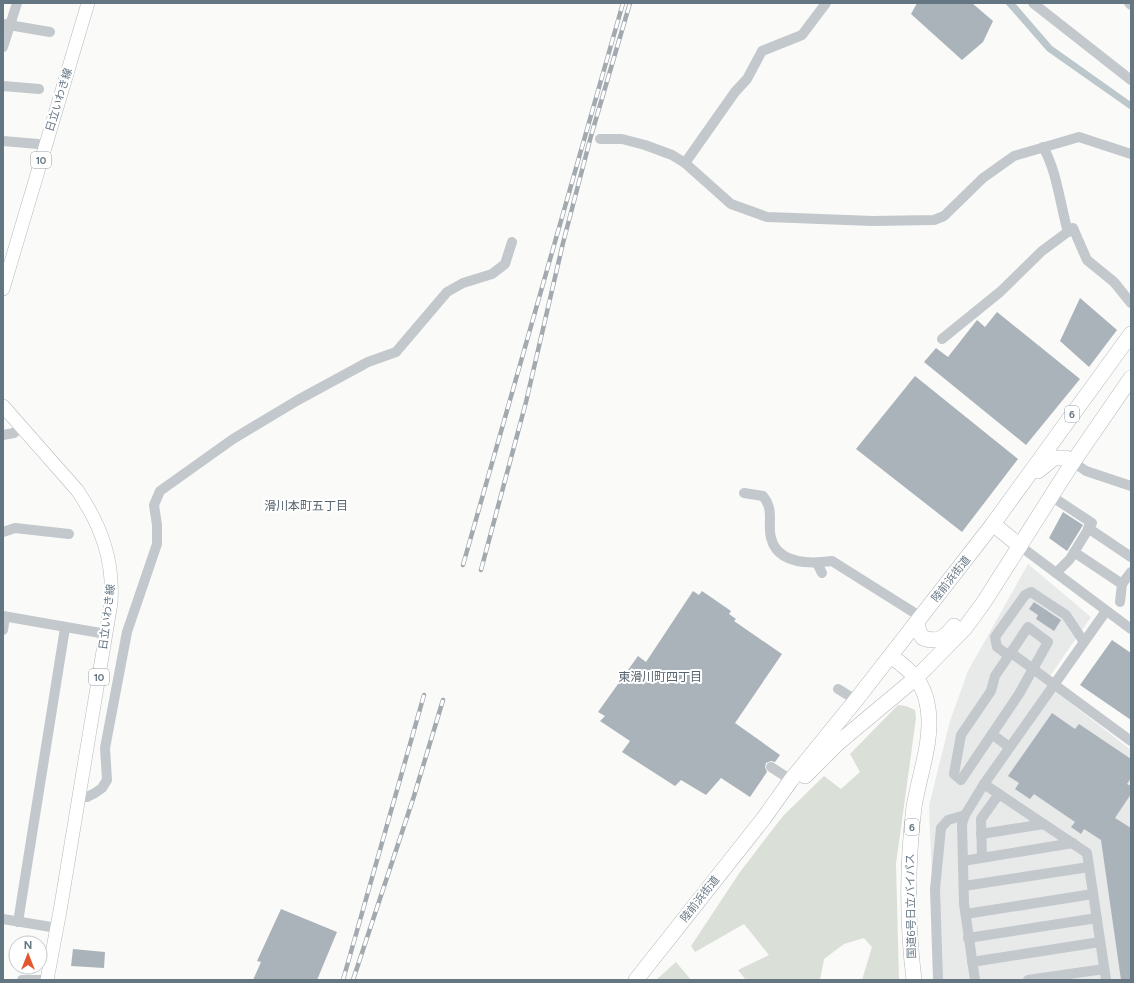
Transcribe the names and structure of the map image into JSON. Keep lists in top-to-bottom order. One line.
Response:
{"streets":{"highway":["6","陸前浜街道","国道6号日立バイパス"],"main road":["日立いわき線","10"]},"crossings":[["陸前浜街道","国道6号日立バイパス"]],"districts":["滑川本町五丁目","東滑川町四丁目"],"north":"top"}
